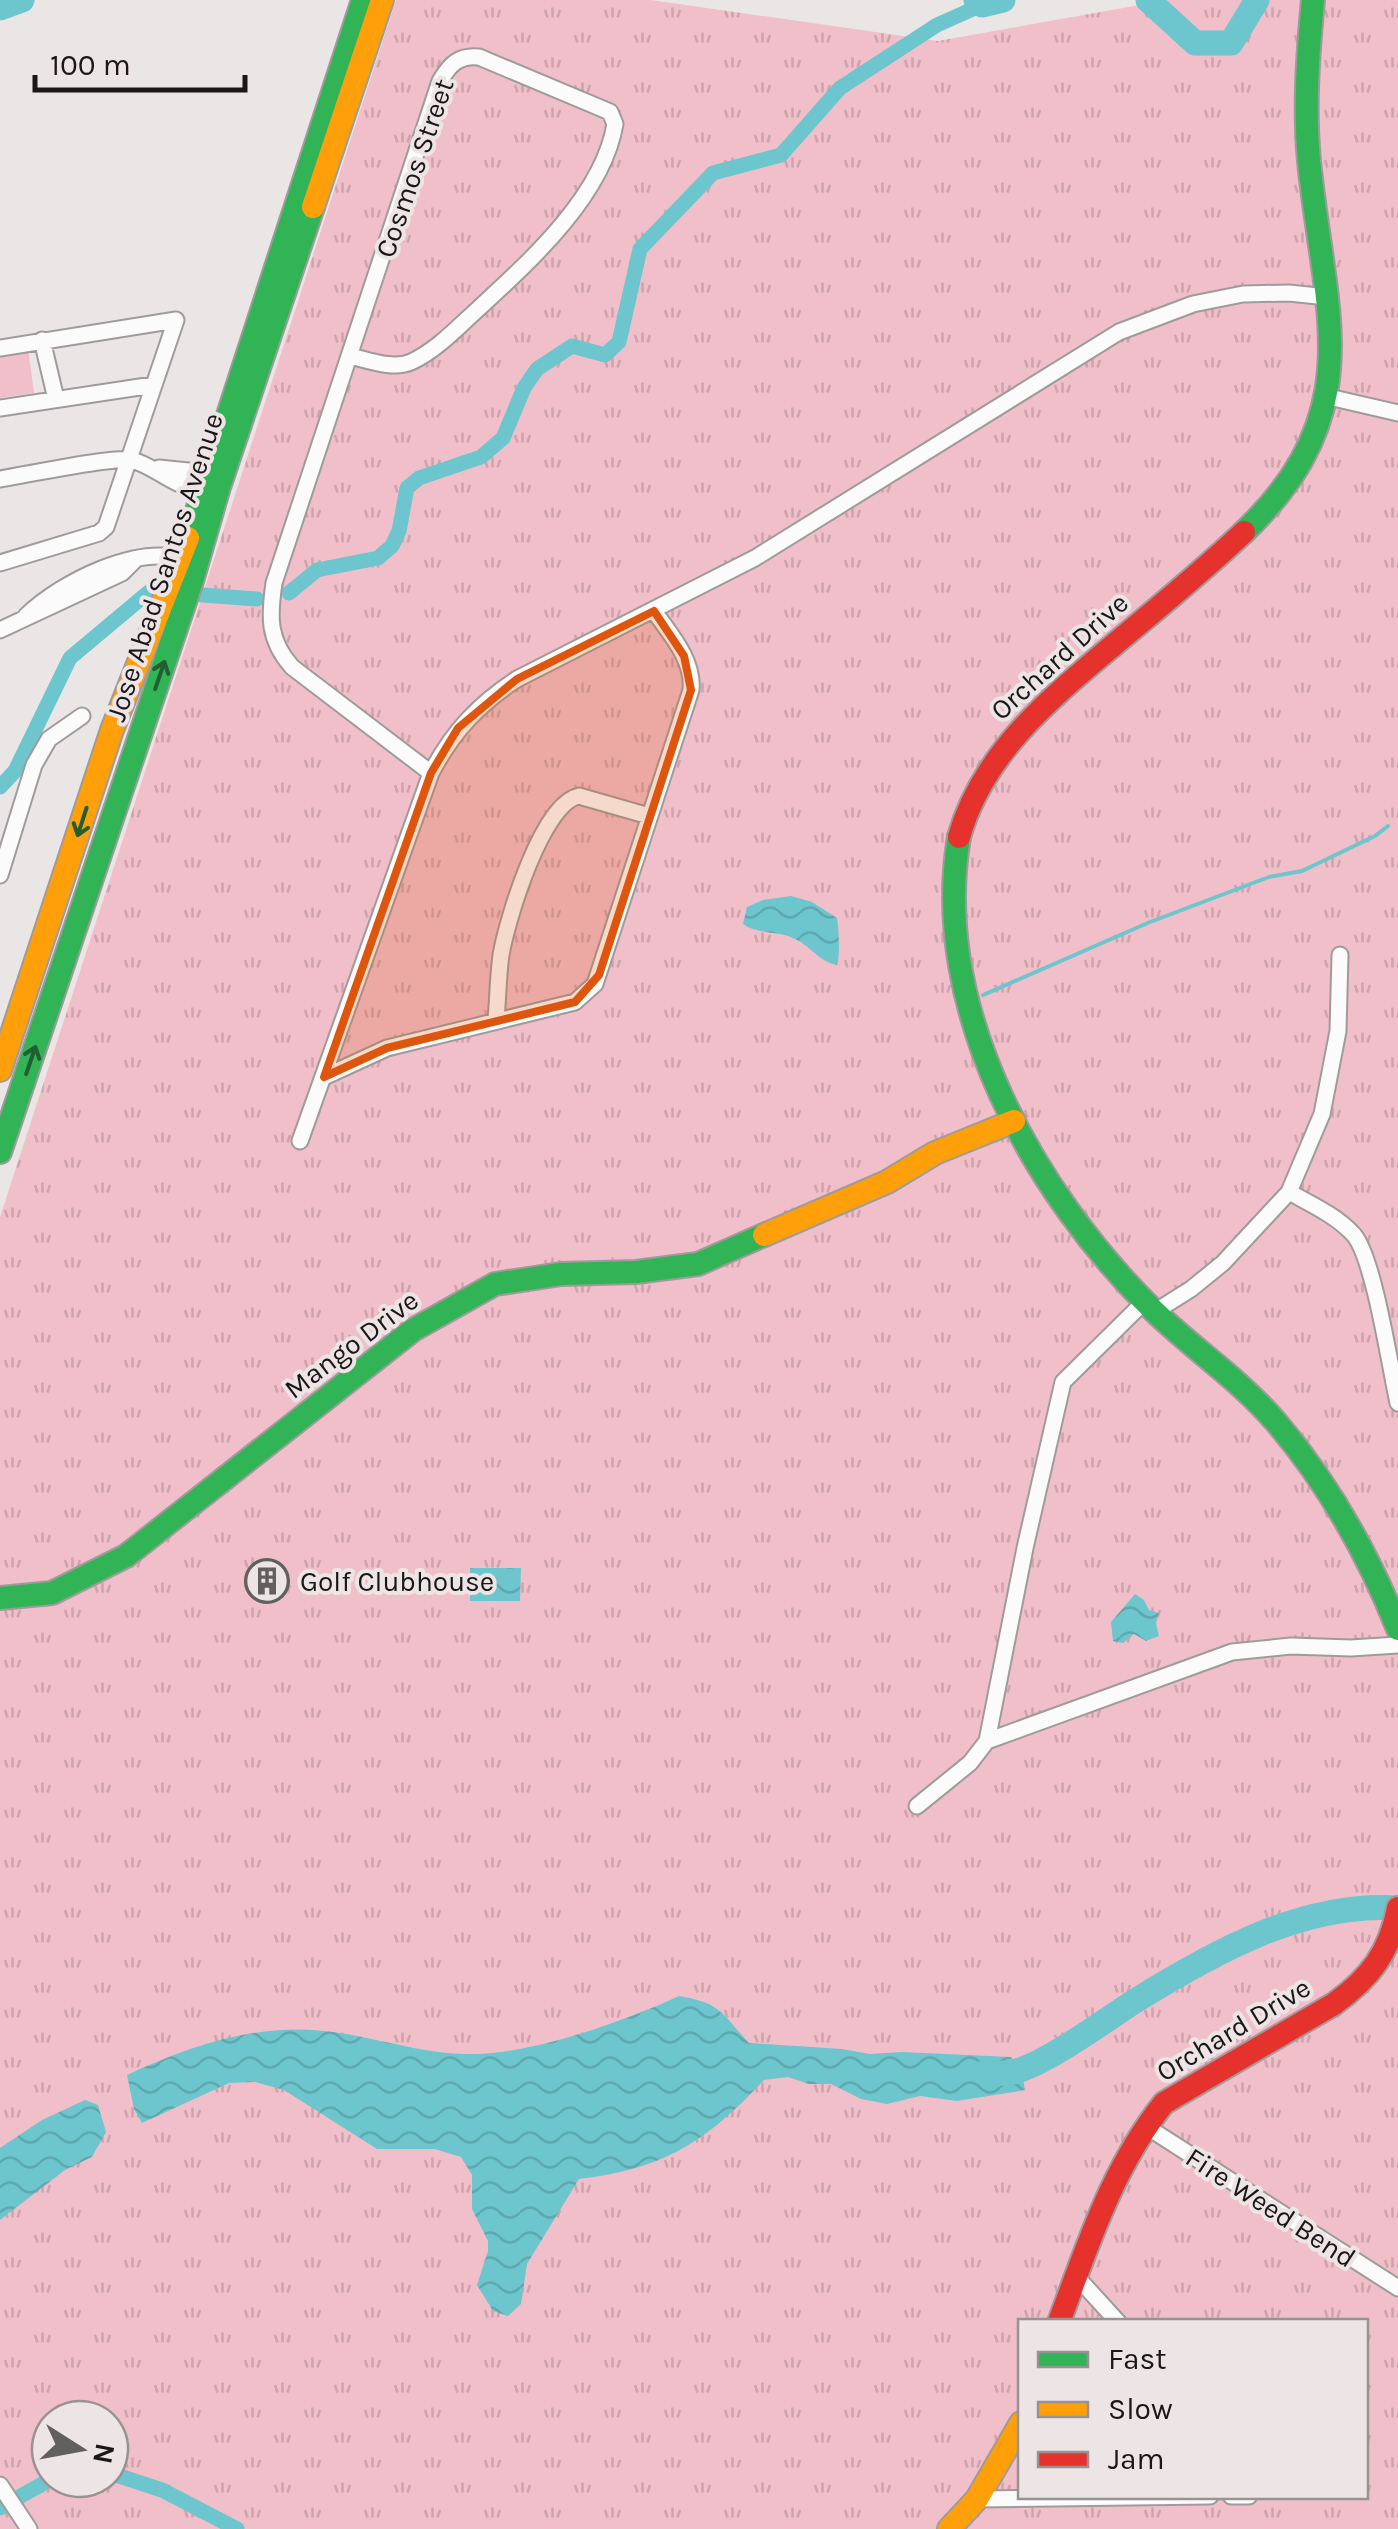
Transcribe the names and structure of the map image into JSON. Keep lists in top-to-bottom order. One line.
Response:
{"streets":{"street":["Cosmos Street","Jose Abad Santos Avenue","Orchard Drive","Mango Drive","Fire Weed Bend"]},"crossings":[["Orchard Drive","Mango Drive"],["Orchard Drive","Fire Weed Bend"]],"places":{"building":["Golf Clubhouse"]},"legend":["Fast","Slow","Jam"],"scale_bar":"100 m","north":"right"}
